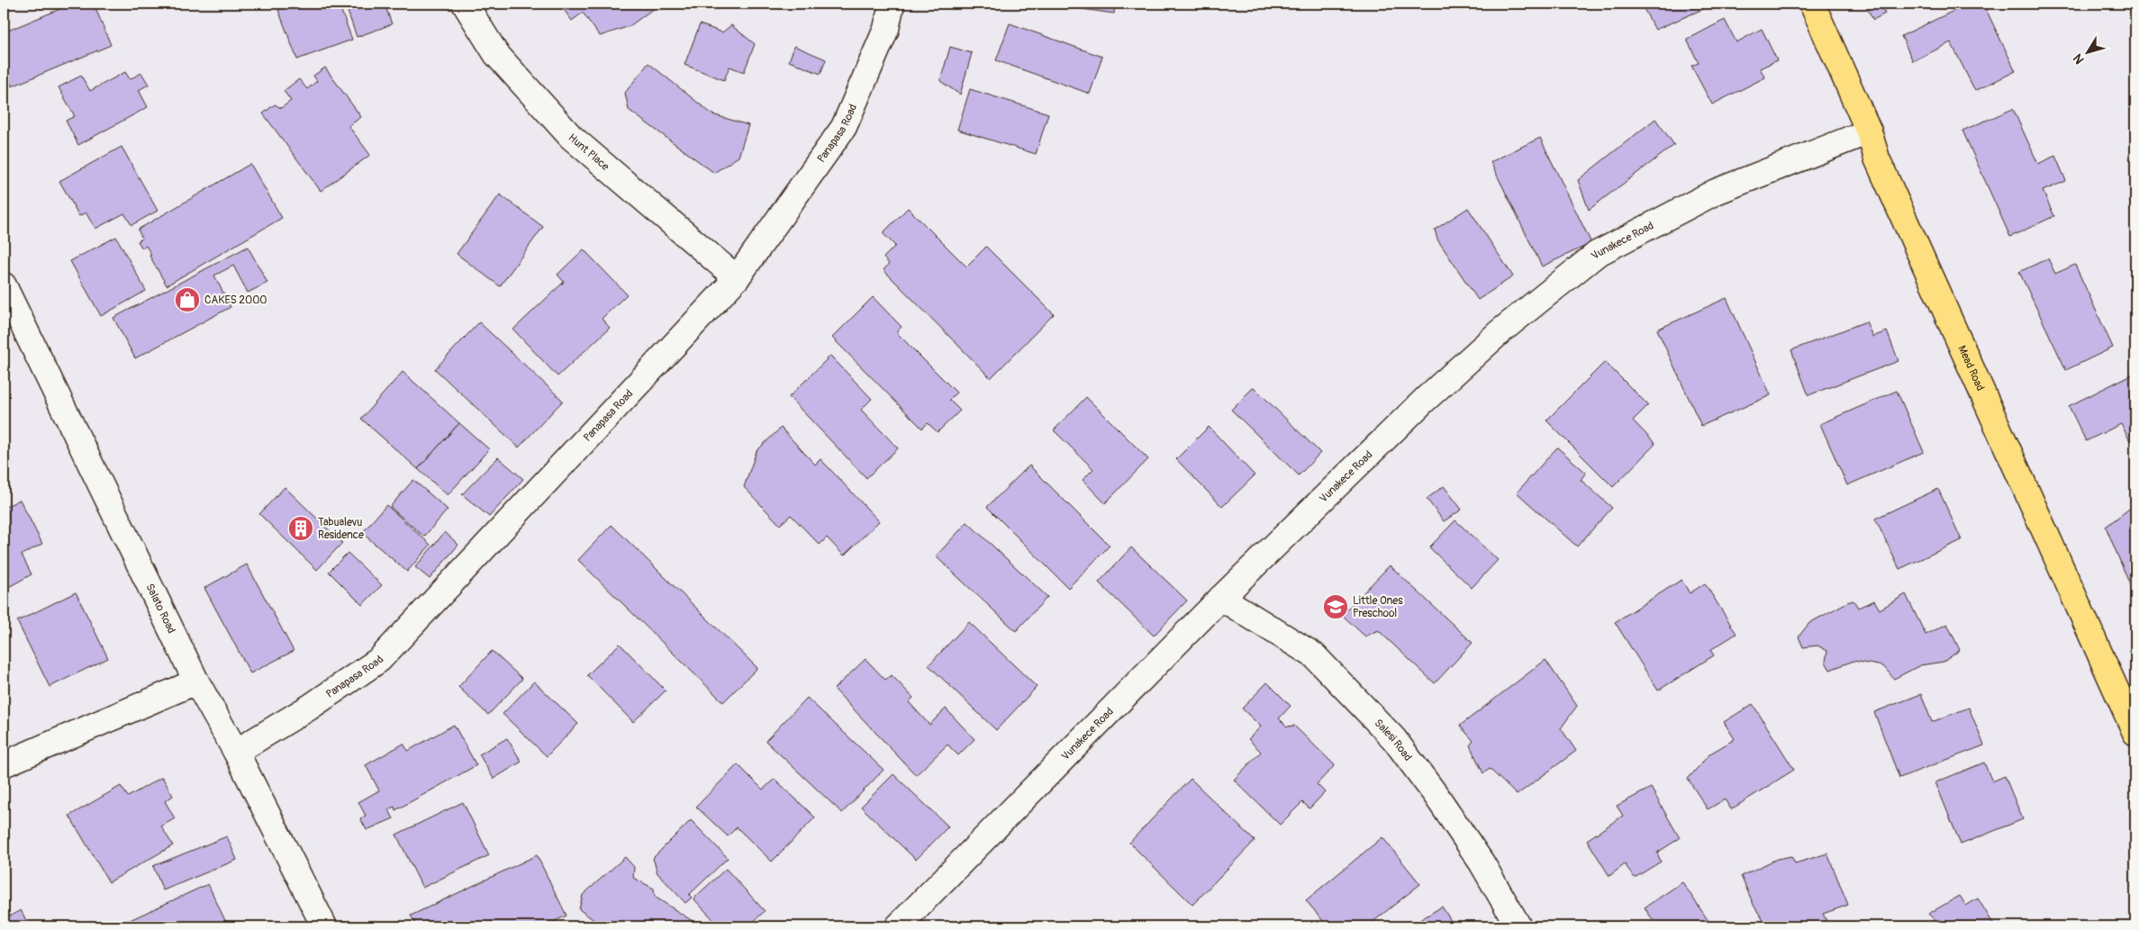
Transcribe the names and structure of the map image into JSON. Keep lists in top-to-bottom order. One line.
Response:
{"streets":{"main road":["Mead Road"],"street":["Panapasa Road","Hunt Place","Vunakece Road","Salato Road","Salesi Road"]},"crossings":[["Panapasa Road","Hunt Place"],["Panapasa Road","Salato Road"],["Vunakece Road","Mead Road"],["Vunakece Road","Salesi Road"]],"places":{"shop":["CAKES 2000"],"building":["Tabualevu Residence"],"school or university":["Little Ones Preschool"]},"north":"bottom left"}
